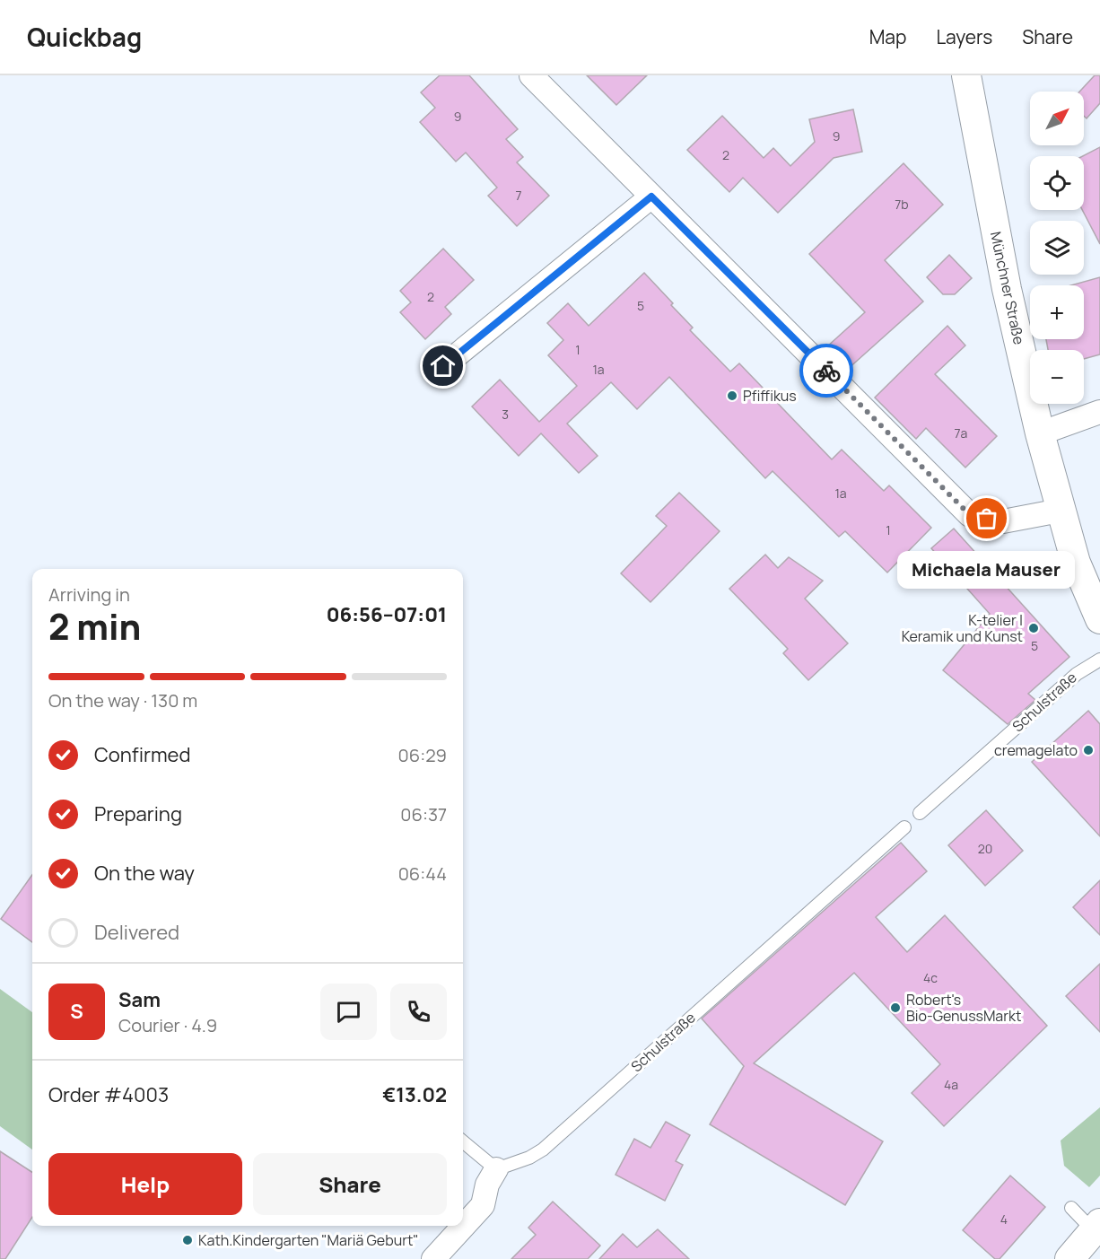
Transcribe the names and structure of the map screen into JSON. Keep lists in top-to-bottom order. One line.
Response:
{"streets":{"street":["Münchner Straße"],"lane":["Schulstraße"]},"places":["Pfiffikus","Michaela Mauser","K-telier | Keramik und Kunst","cremagelato","Robert's Bio-GenussMarkt","Kath.Kindergarten \"Mariä Geburt\""],"house_numbers":["9","9","2","7","7b","2","5","1","1a","3","7a","1a","1","5","20","4c","4a","4"],"north":"top right","page":{"header":"Quickbag","nav":["Map","Layers","Share"],"map_buttons":["+","−"],"bubble":"Michaela Mauser","heading":["2 min","Arriving in","06:56–07:01"],"panel":["Sam","Courier · 4.9","Order #4003","€13.02"],"bar":"On the way · 130 m","list":[["Confirmed","06:29"],["Preparing","06:37"],["On the way","06:44"],"Delivered"],"round":"S","buttons":["Help","Share"]}}
